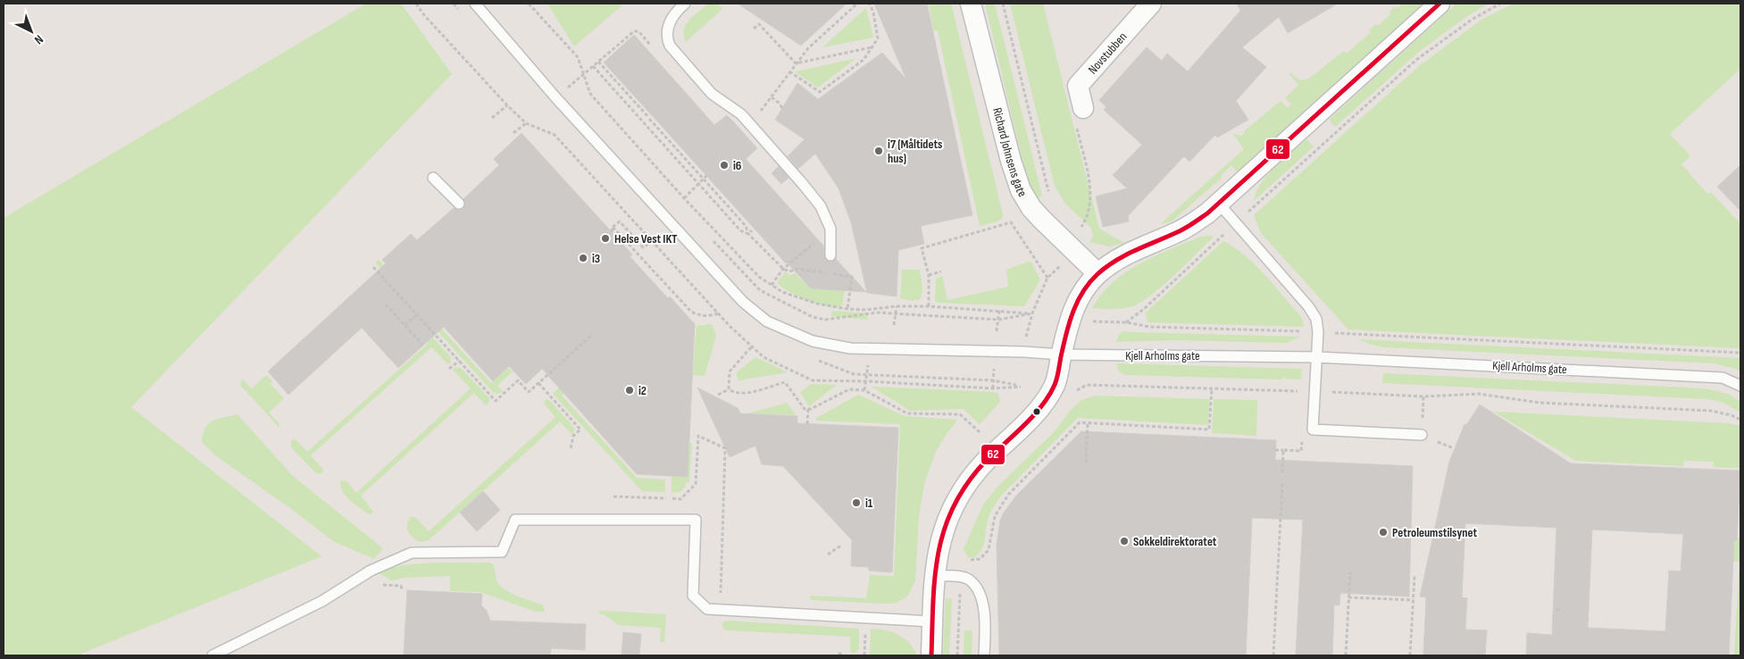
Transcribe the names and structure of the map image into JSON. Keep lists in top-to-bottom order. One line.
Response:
{"streets":{"street":["Novstubben","Richard Johnsens gate"],"lane":["Kjell Arholms gate"]},"places":["i7 (Måltidets hus)","i6","Helse Vest IKT","i3","i2","i1","Petroleumstilsynet","Sokkeldirektoratet"],"lines":["transit line 62"],"north":"bottom right"}
